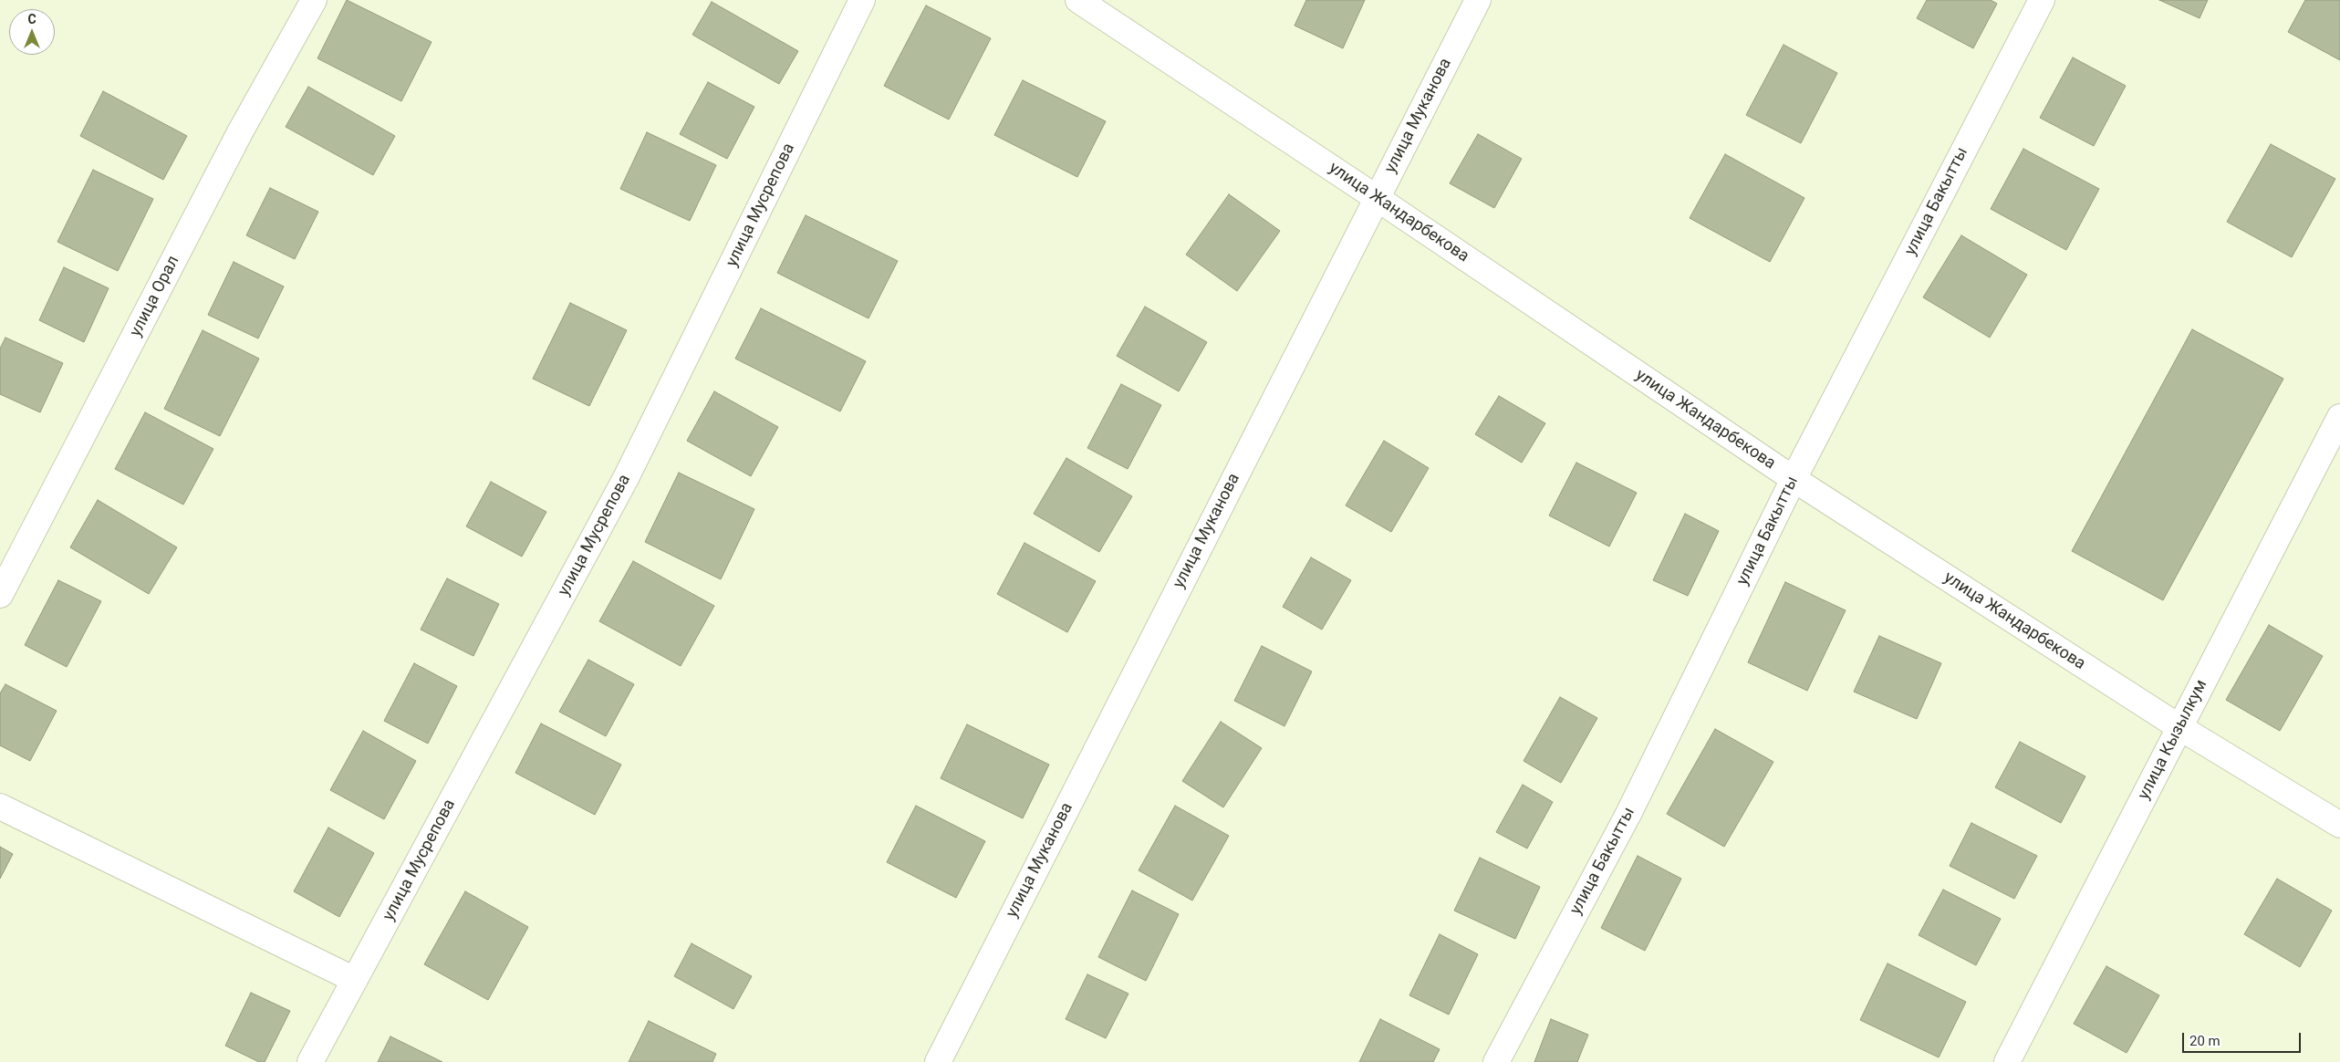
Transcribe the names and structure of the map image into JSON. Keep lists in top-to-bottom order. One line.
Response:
{"streets":{"street":["улица Муканова","улица Бакытты","улица Мусрепова","улица Жандарбекова","улица Орал","улица Кызылкум"]},"crossings":[["улица Муканова","улица Жандарбекова"],["улица Бакытты","улица Жандарбекова"],["улица Жандарбекова","улица Кызылкум"]],"scale_bar":"20 m","north":"top"}
